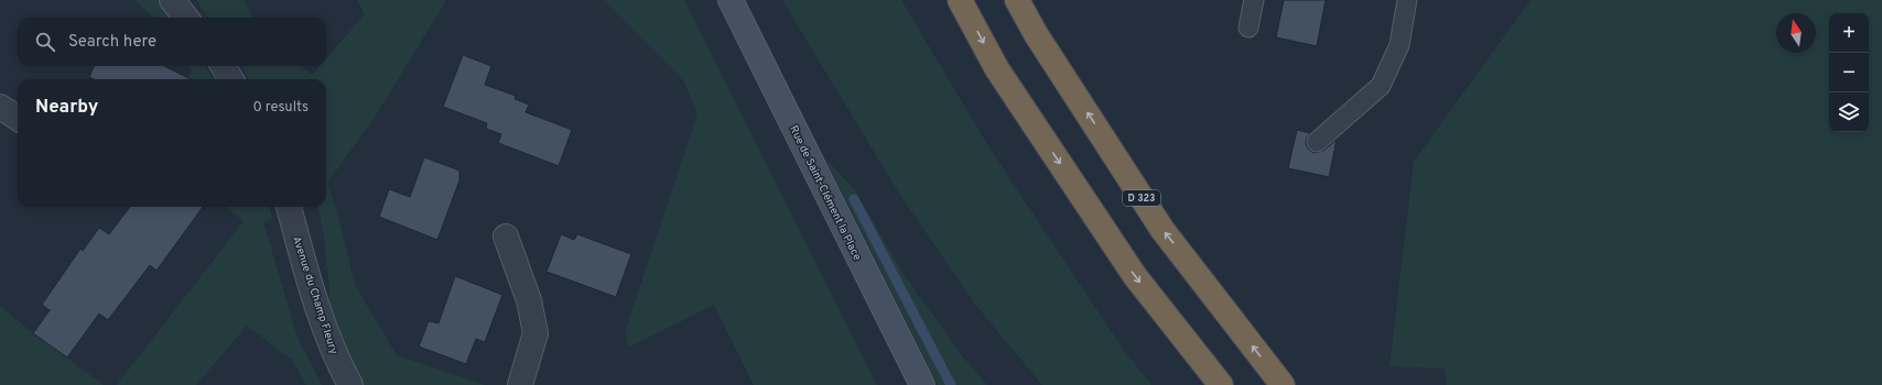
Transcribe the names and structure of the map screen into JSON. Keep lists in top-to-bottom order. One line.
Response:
{"streets":{"highway":["D 323"],"street":["Rue de Saint-Clément la Place","Avenue du Champ Fleury"]},"north":"top","page":{"map_buttons":["+","−"],"search":"Search here","heading":["Nearby","0 results"]}}
